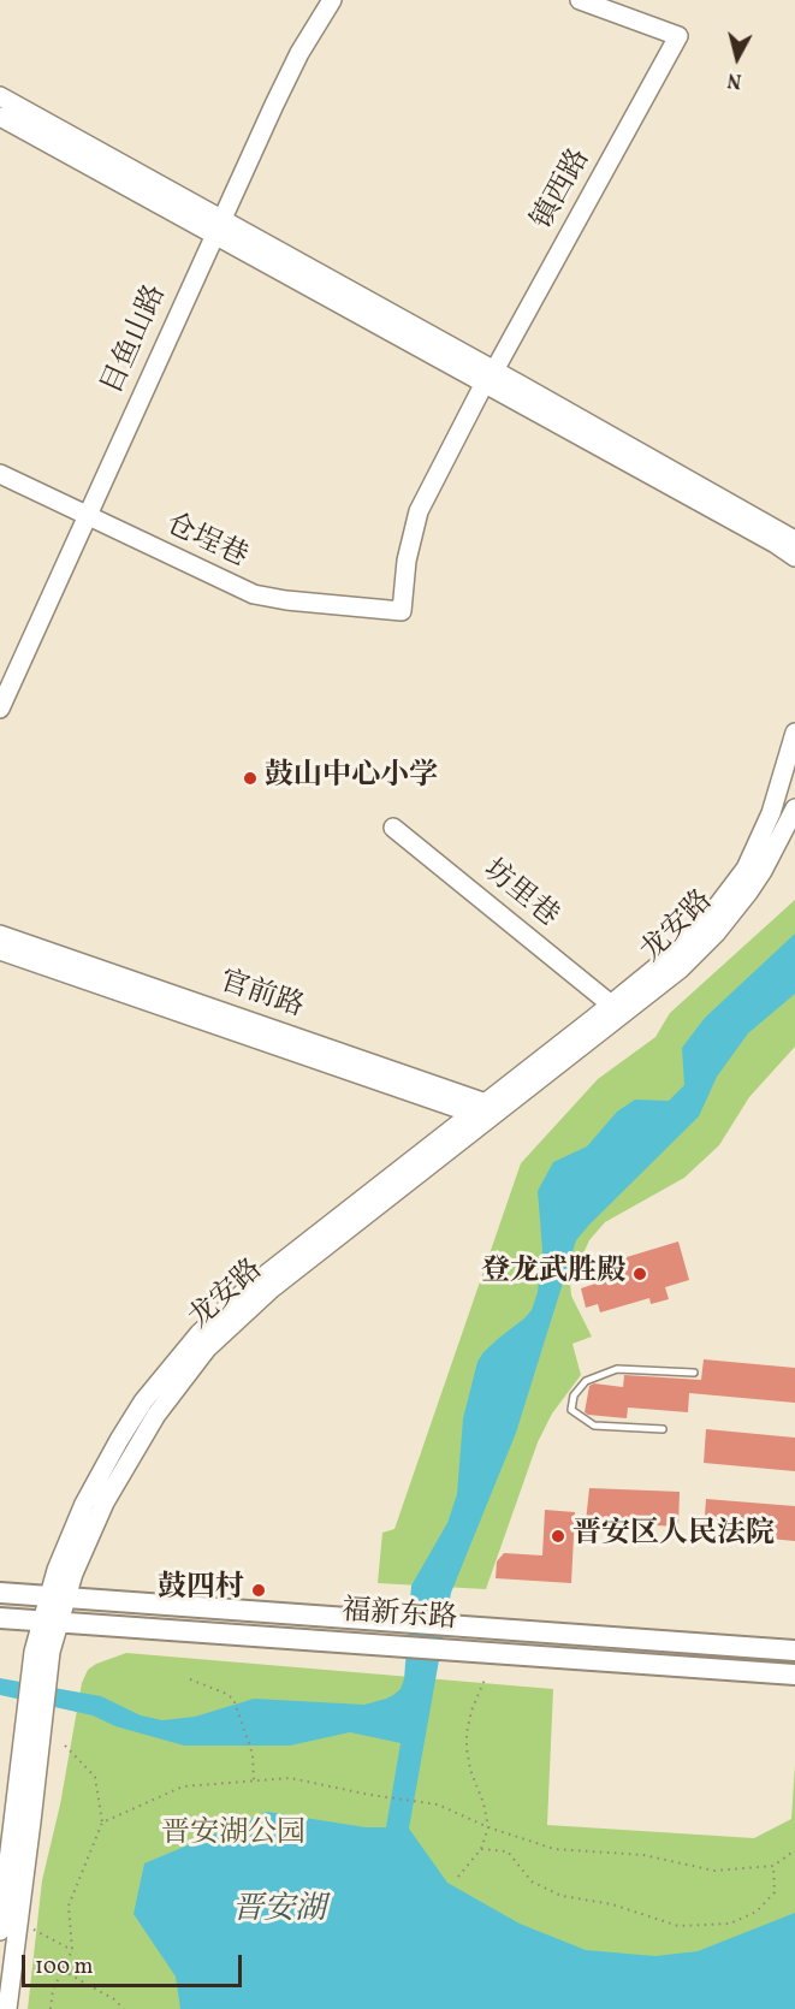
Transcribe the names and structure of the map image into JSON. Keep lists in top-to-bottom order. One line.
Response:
{"streets":{"main road":["镇西路","目鱼山路","仓埕巷","坊里巷","龙安路","官前路","福新东路"]},"crossings":[["镇西路","仓埕巷"],["目鱼山路","仓埕巷"],["坊里巷","龙安路"],["龙安路","官前路"],["龙安路","福新东路"]],"water":["晋安湖"],"parks":["晋安湖公园"],"places":["鼓山中心小学","登龙武胜殿","晋安区人民法院","鼓四村"],"scale_bar":"100 m","north":"bottom"}
